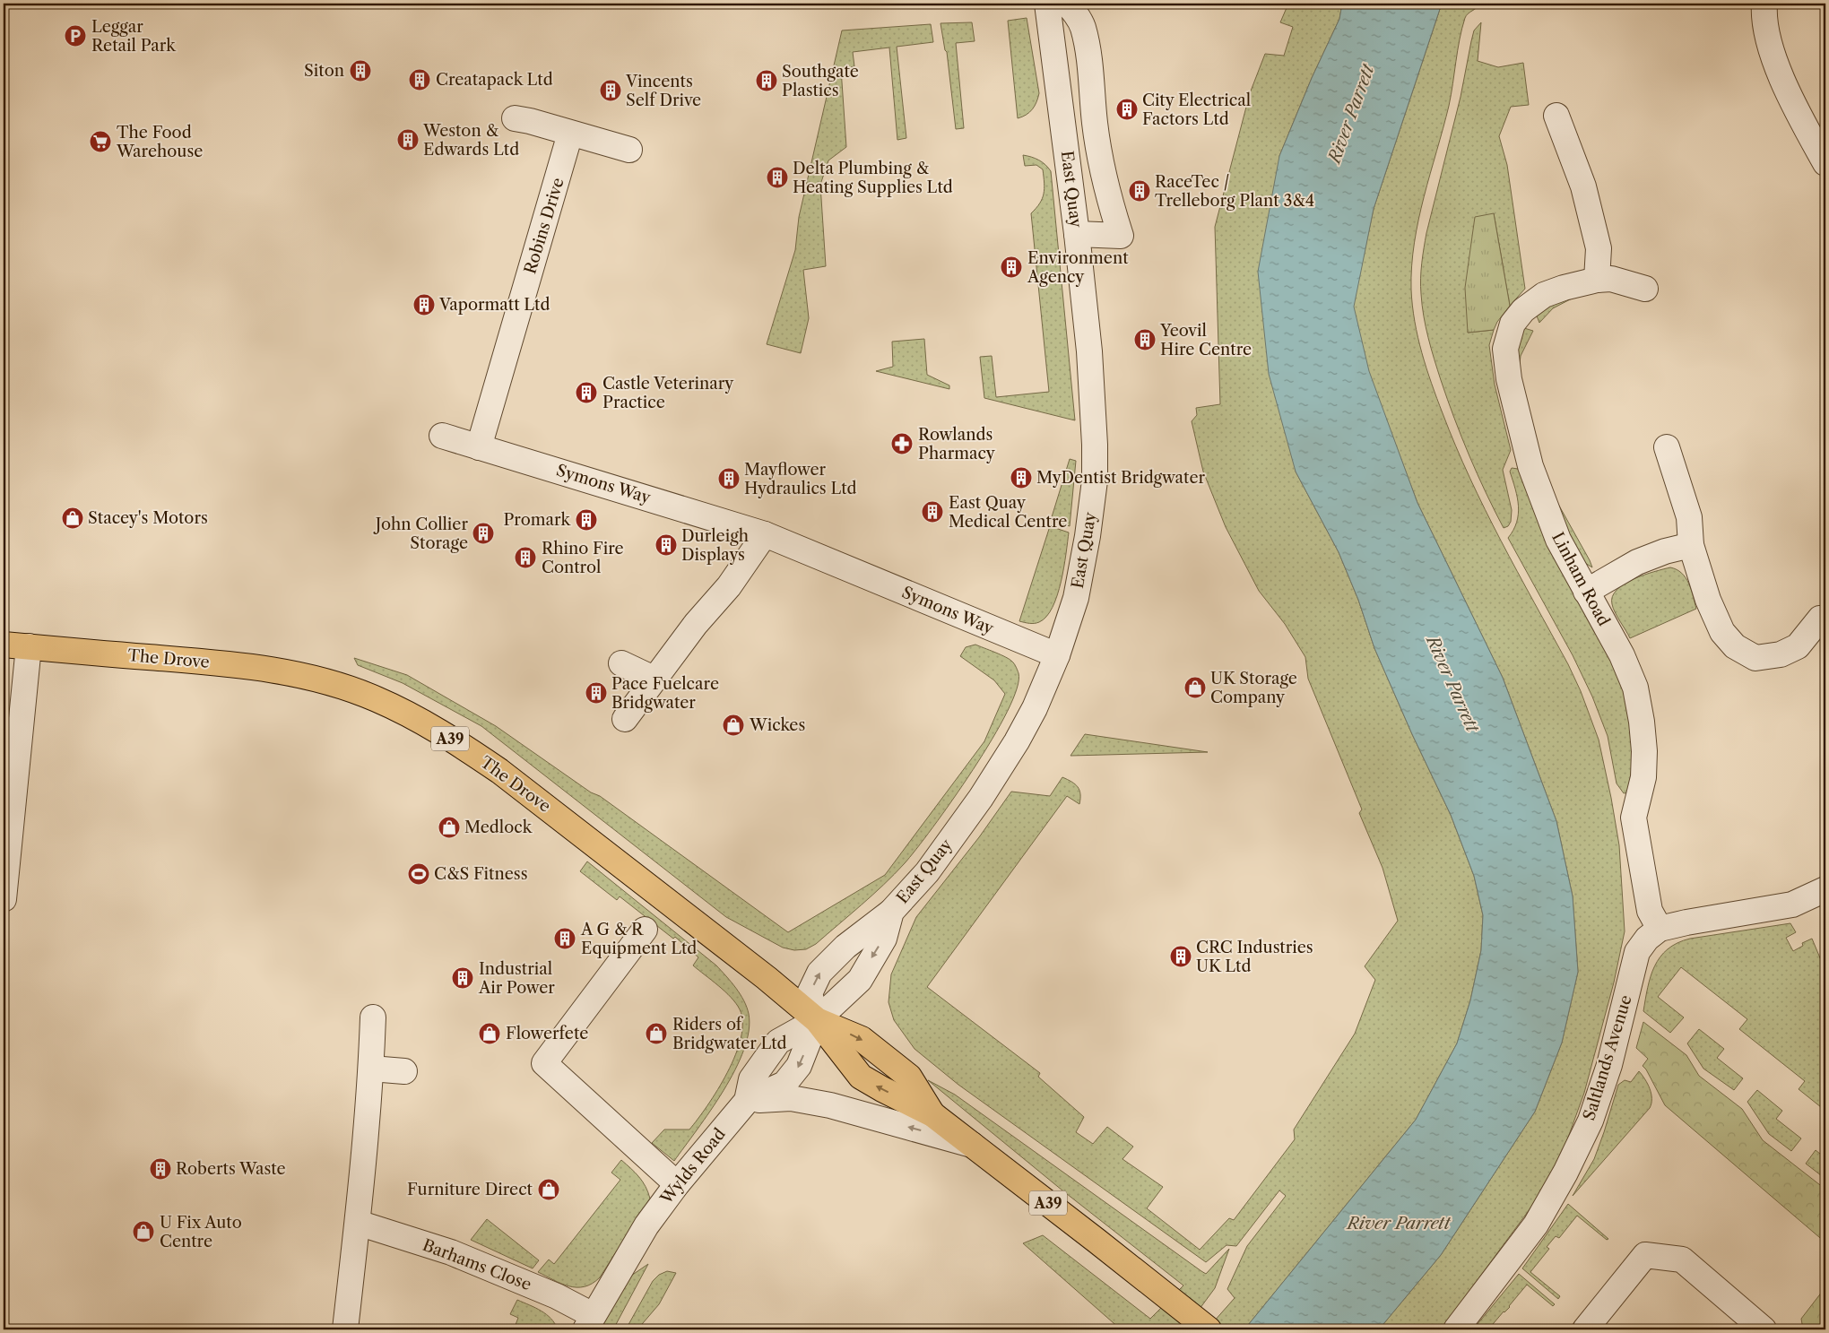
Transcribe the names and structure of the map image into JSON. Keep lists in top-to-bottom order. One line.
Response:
{"streets":{"main road":["The Drove","A39"],"street":["East Quay","Robins Drive","Symons Way","Linham Road","Saltlands Avenue","Wylds Road","Barhams Close"]},"crossings":[["East Quay","Symons Way"],["East Quay","The Drove"],["East Quay","A39"],["East Quay","Wylds Road"],["Robins Drive","Symons Way"],["Linham Road","Saltlands Avenue"],["The Drove","A39"],["The Drove","Wylds Road"],["A39","Wylds Road"],["Wylds Road","Barhams Close"]],"water":["River Parrett"],"places":{"parking":["Leggar Retail Park"],"building":["Siton","Creatapack Ltd","Southgate Plastics","Vincents Self Drive","City Electrical Factors Ltd","Weston & Edwards Ltd","Delta Plumbing & Heating Supplies Ltd","RaceTec / Trelleborg Plant 3&4","Environment Agency","Vapormatt Ltd","Yeovil Hire Centre","Castle Veterinary Practice","MyDentist Bridgwater","Mayflower Hydraulics Ltd","East Quay Medical Centre","Promark","John Collier Storage","Durleigh Displays","Rhino Fire Control","Pace Fuelcare Bridgwater","A G & R Equipment Ltd","CRC Industries UK Ltd","Industrial Air Power","Roberts Waste"],"supermarket":["The Food Warehouse"],"pharmacy":["Rowlands Pharmacy"],"shop":["Stacey's Motors","UK Storage Company","Wickes","Medlock","Flowerfete","Riders of Bridgwater Ltd","Furniture Direct","U Fix Auto Centre"],"sports":["C&S Fitness"]}}
